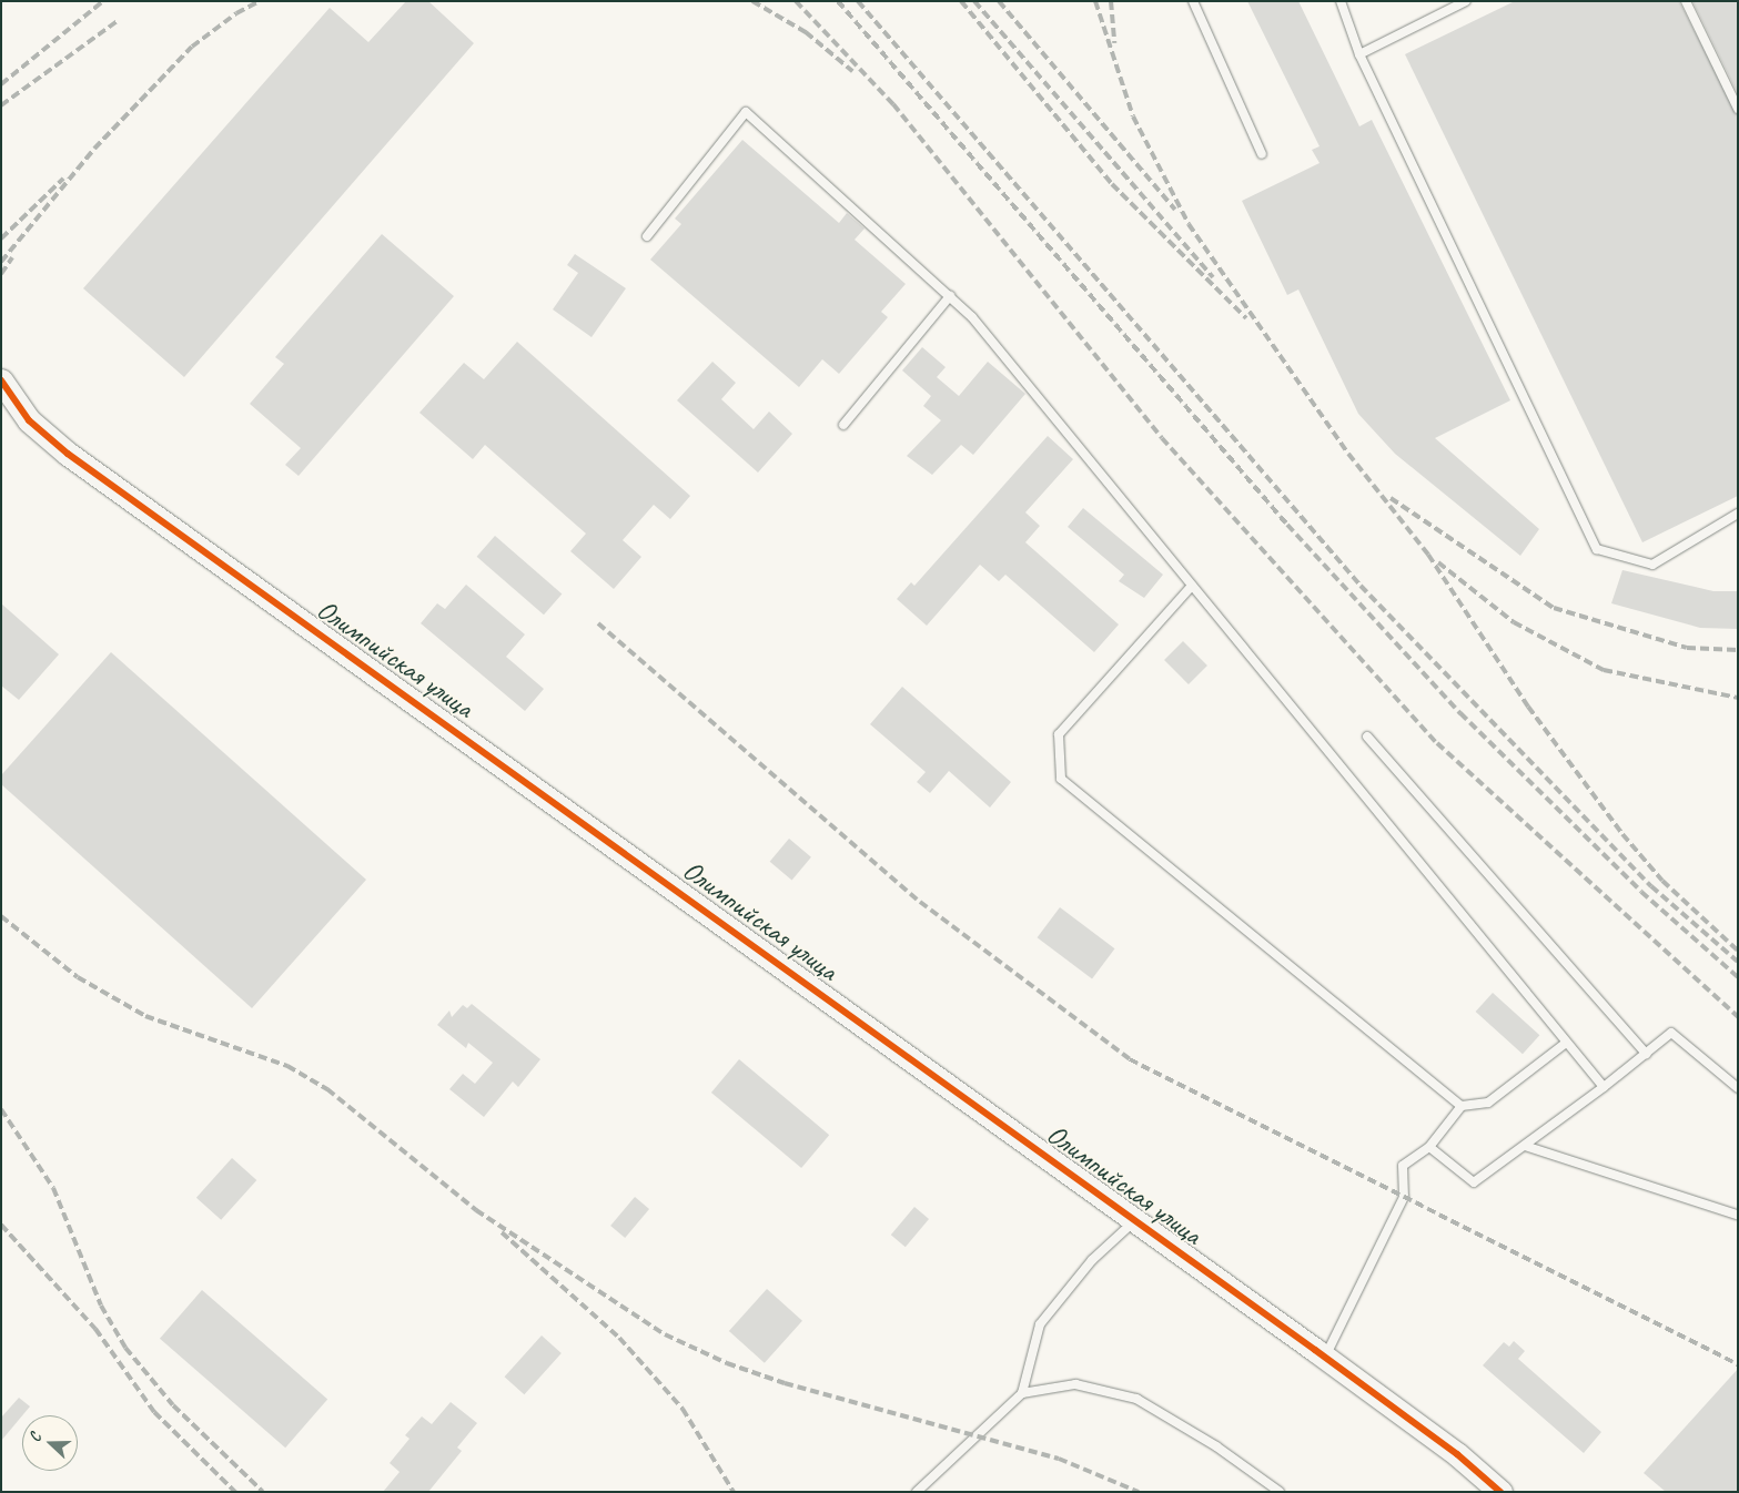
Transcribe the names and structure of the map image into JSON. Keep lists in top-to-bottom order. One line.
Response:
{"streets":{"street":["Олимпийская улица"]},"north":"left"}
